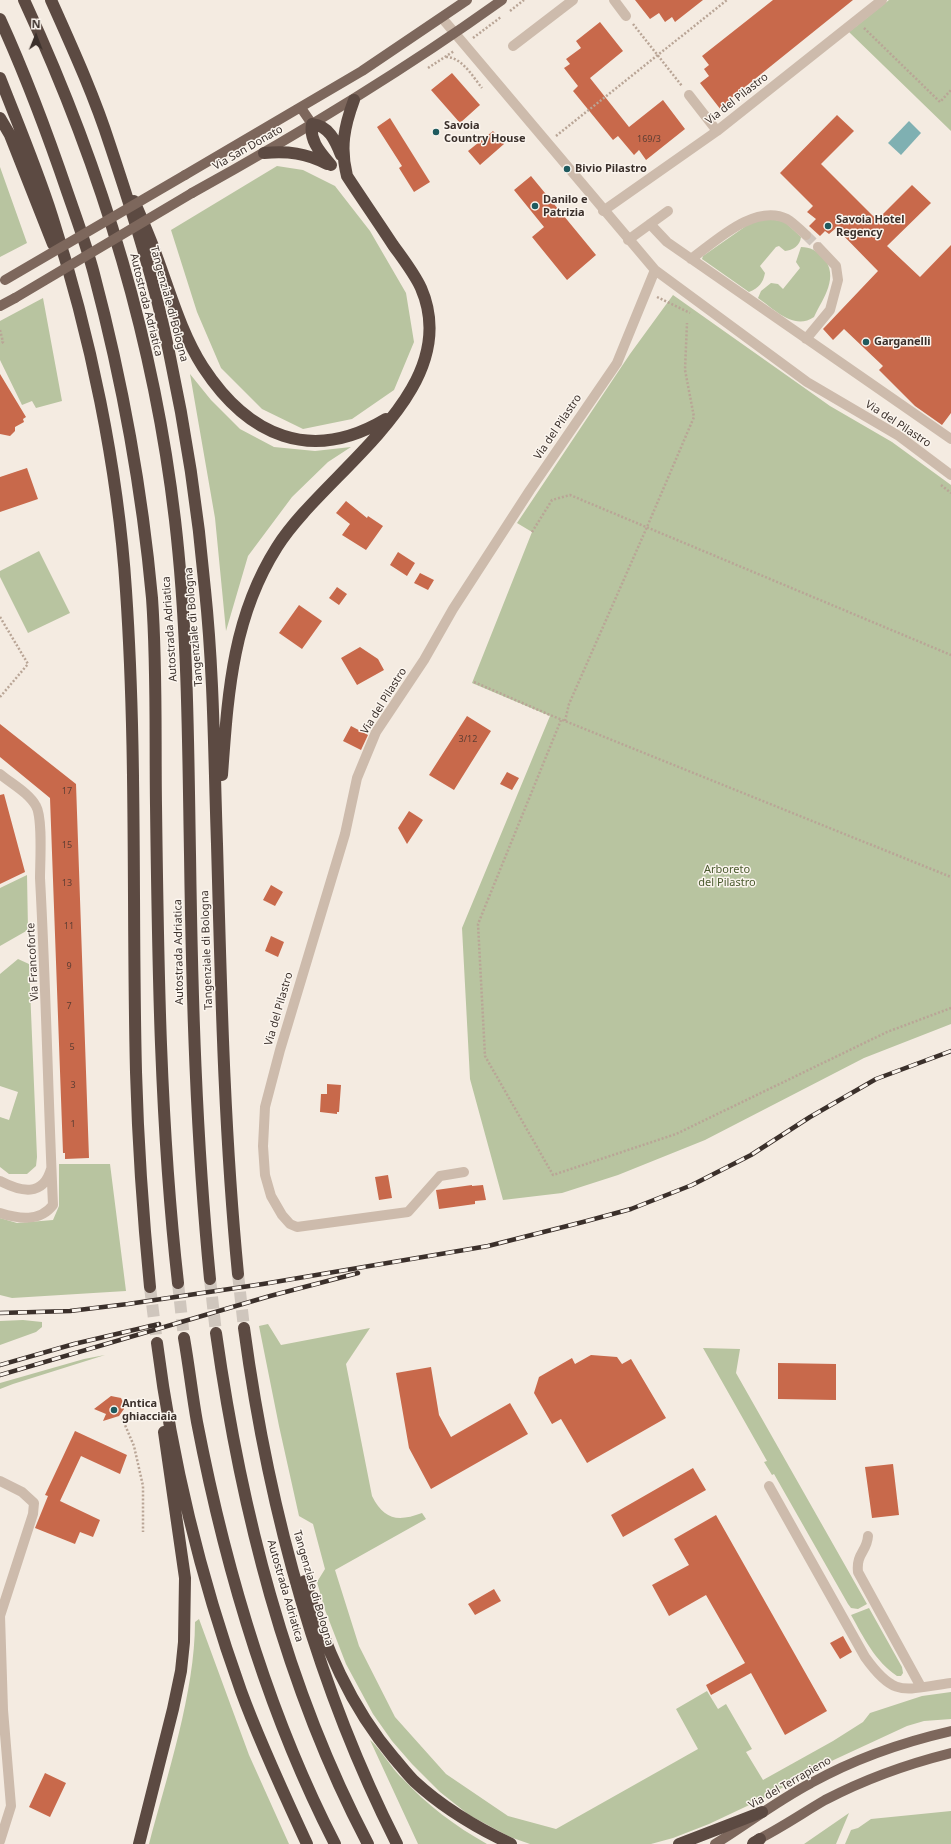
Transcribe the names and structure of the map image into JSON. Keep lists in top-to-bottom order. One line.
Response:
{"streets":{"highway":["Tangenziale di Bologna","Autostrada Adriatica"],"main road":["Via San Donato","Via del Terrapieno"],"street":["Via del Pilastro","Via Francoforte"]},"crossings":[["Via del Pilastro","Via San Donato"]],"parks":["Arboreto del Pilastro"],"places":["Savoia Country House","Bivio Pilastro","Danilo e Patrizia","Savoia Hotel Regency","Garganelli","Antica ghiacciaia"],"house_numbers":["169/3","3/12","17","15","13","11","9","7","5","3","1"],"north":"top"}
